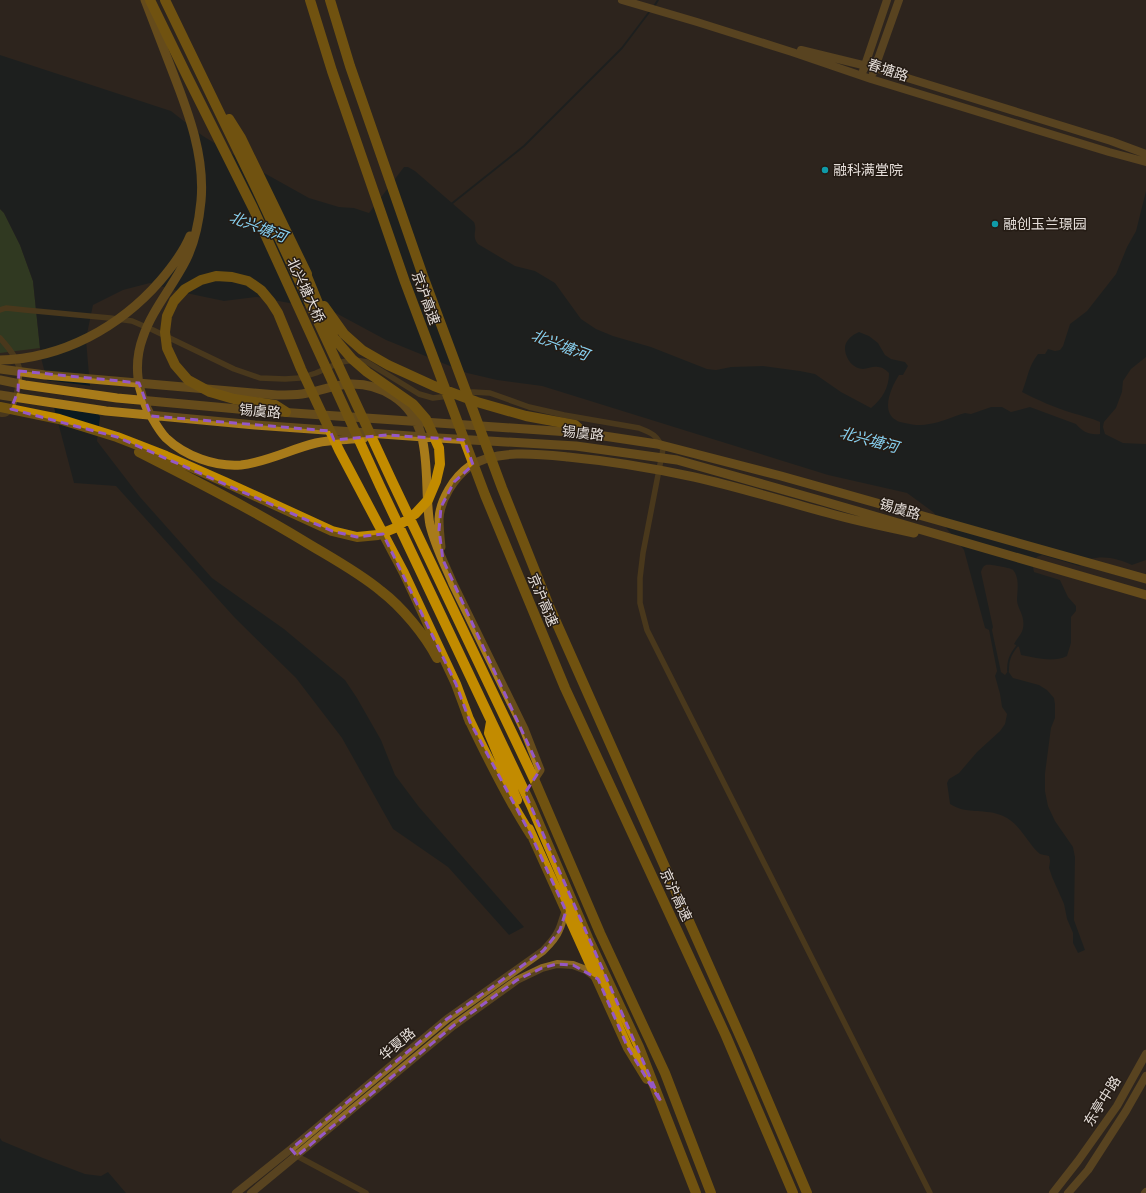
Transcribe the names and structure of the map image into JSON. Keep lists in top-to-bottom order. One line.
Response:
{"streets":{"highway":["北兴塘大桥","京沪高速"],"main road":["锡虞路"],"street":["春塘路","华夏路","东亭中路"]},"water":["北兴塘河"],"places":["融科满堂院","融创玉兰璟园"]}
